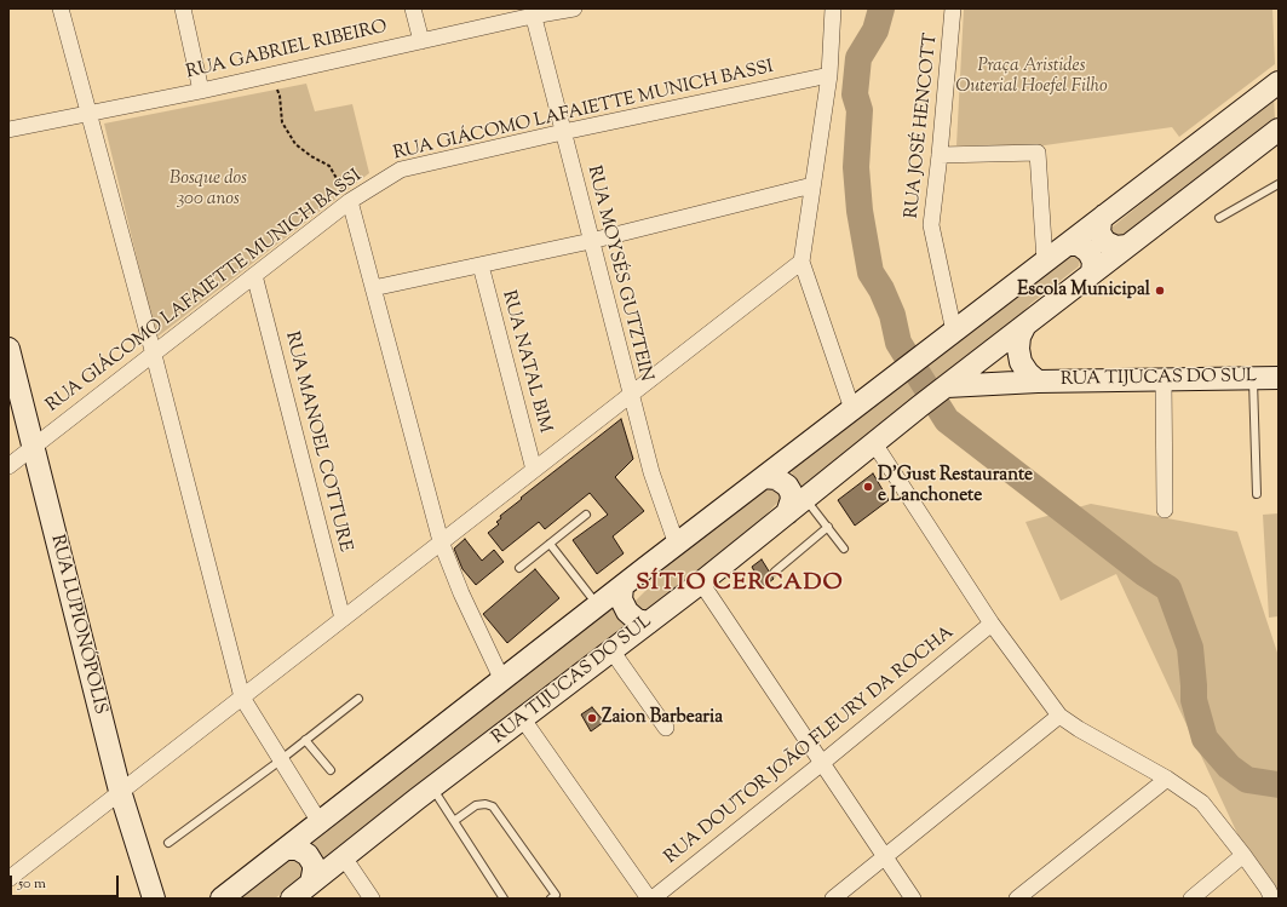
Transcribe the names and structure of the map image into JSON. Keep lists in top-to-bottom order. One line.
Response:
{"streets":{"main road":["RUA TIJUCAS DO SUL","RUA LUPIONÓPOLIS"],"street":["RUA GABRIEL RIBEIRO","RUA GIÁCOMO LAFAIETTE MUNICH BASSI","RUA JOSÉ HENCOTT","RUA MOYSÉS GUTZTEIN","RUA NATAL BIM","RUA MANOEL COTTURE","RUA DOUTOR JOÃO FLEURY DA ROCHA"]},"crossings":[["RUA GABRIEL RIBEIRO","RUA MOYSÉS GUTZTEIN"],["RUA GIÁCOMO LAFAIETTE MUNICH BASSI","RUA MOYSÉS GUTZTEIN"],["RUA GIÁCOMO LAFAIETTE MUNICH BASSI","RUA MANOEL COTTURE"],["RUA GIÁCOMO LAFAIETTE MUNICH BASSI","RUA LUPIONÓPOLIS"]],"districts":["SÍTIO CERCADO"],"parks":["Praça Aristides Outerial Hoefel Filho","Bosque dos 300 anos"],"places":["Escola Municipal","D'Gust Restaurante e Lanchonete","Zaion Barbearia"],"scale_bar":"50 m"}
